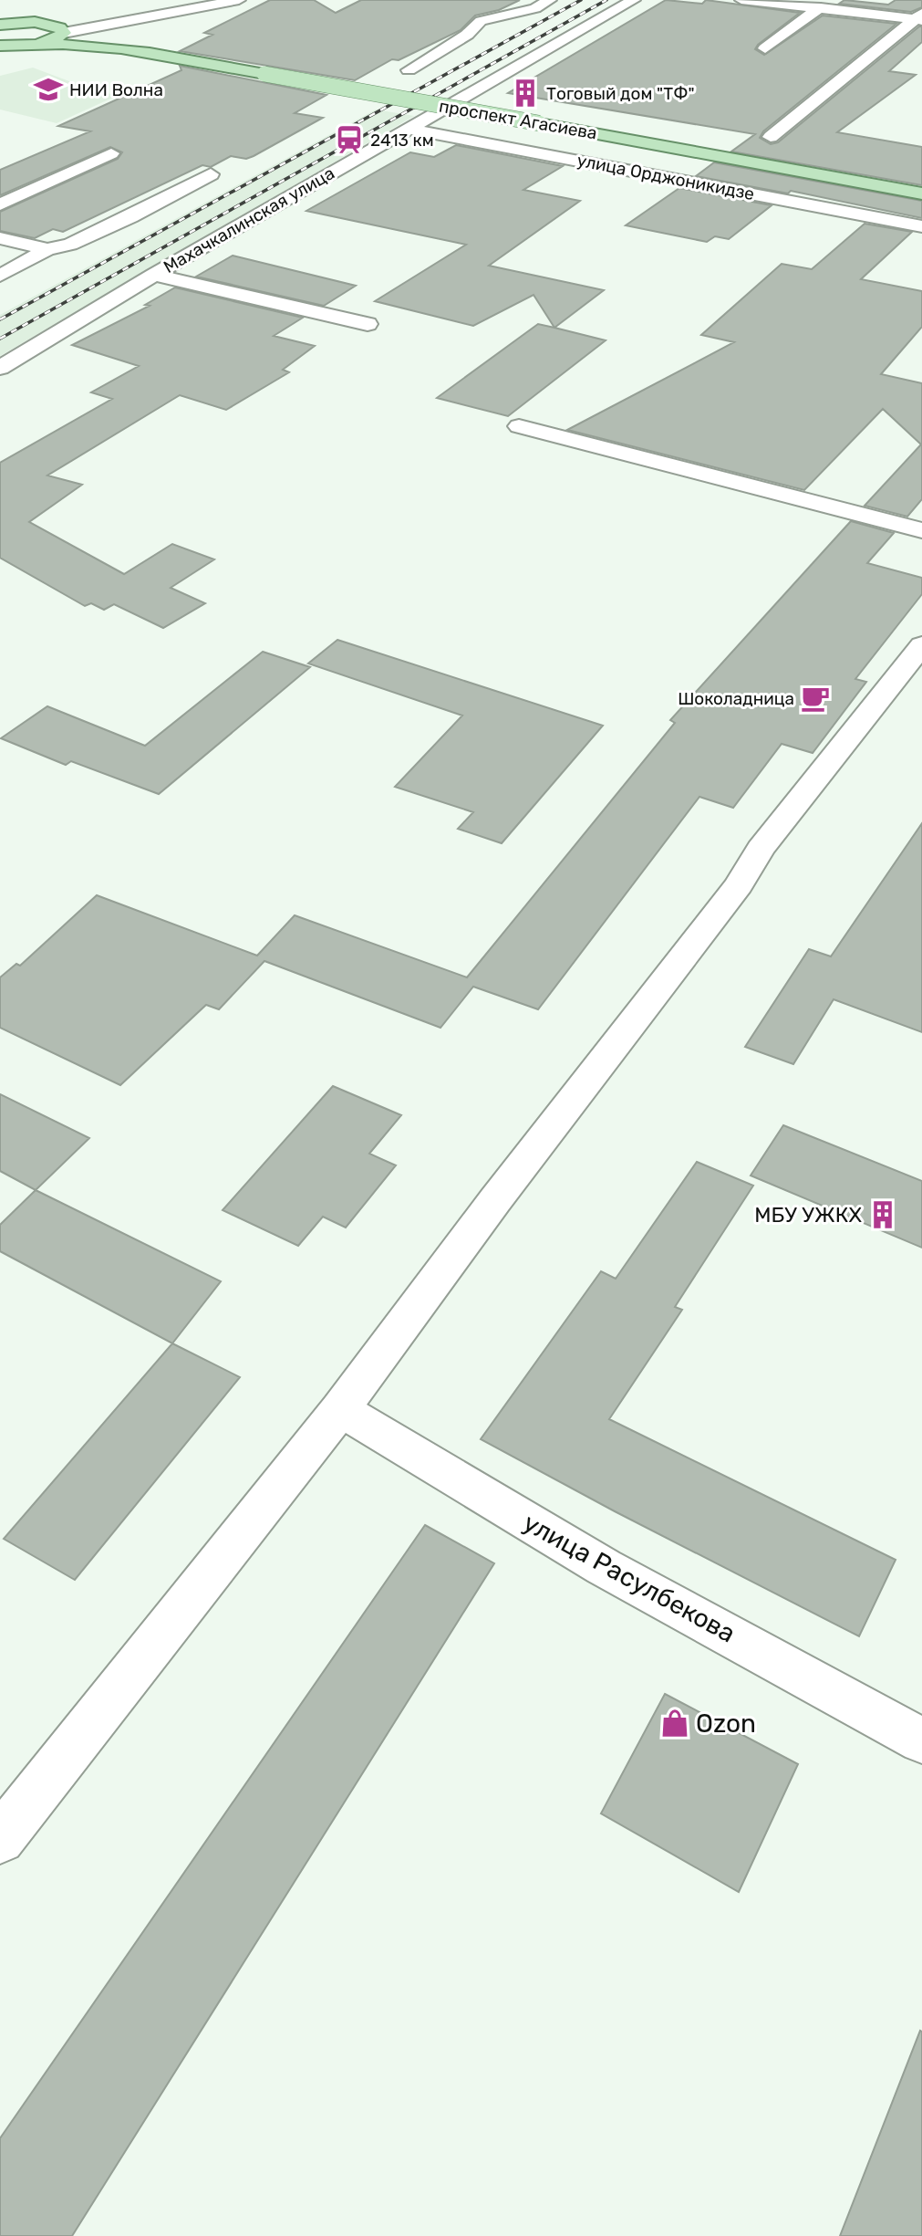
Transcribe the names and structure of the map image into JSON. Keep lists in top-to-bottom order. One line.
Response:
{"streets":{"main road":["проспект Агасиева"],"street":["улица Орджоникидзе","Махачкалинская улица","улица Расулбекова"]},"crossings":[["улица Орджоникидзе","Махачкалинская улица"]],"places":{"school or university":["НИИ Волна"],"building":["Тоговый дом \"ТФ\"","МБУ УЖКХ"],"station":["2413 км"],"cafe":["Шоколадница"],"shop":["Ozon"]}}
